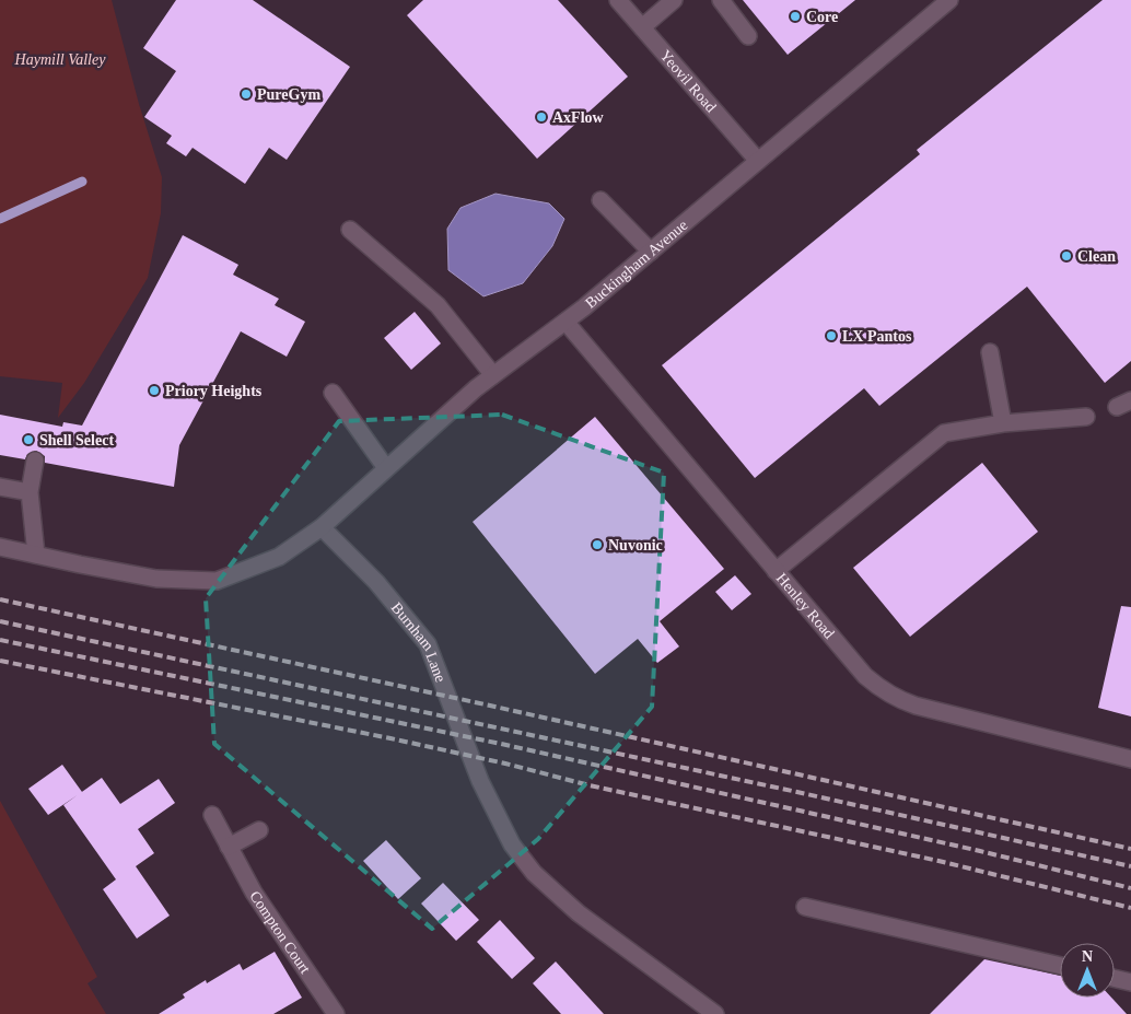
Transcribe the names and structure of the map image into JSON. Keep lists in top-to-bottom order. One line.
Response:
{"streets":{"street":["Yeovil Road","Buckingham Avenue","Henley Road","Burnham Lane","Compton Court"]},"crossings":[["Yeovil Road","Buckingham Avenue"],["Buckingham Avenue","Henley Road"],["Buckingham Avenue","Burnham Lane"]],"parks":["Haymill Valley"],"places":["Core","PureGym","AxFlow","Clean","LX Pantos","Priory Heights","Shell Select","Nuvonic"],"north":"top"}
